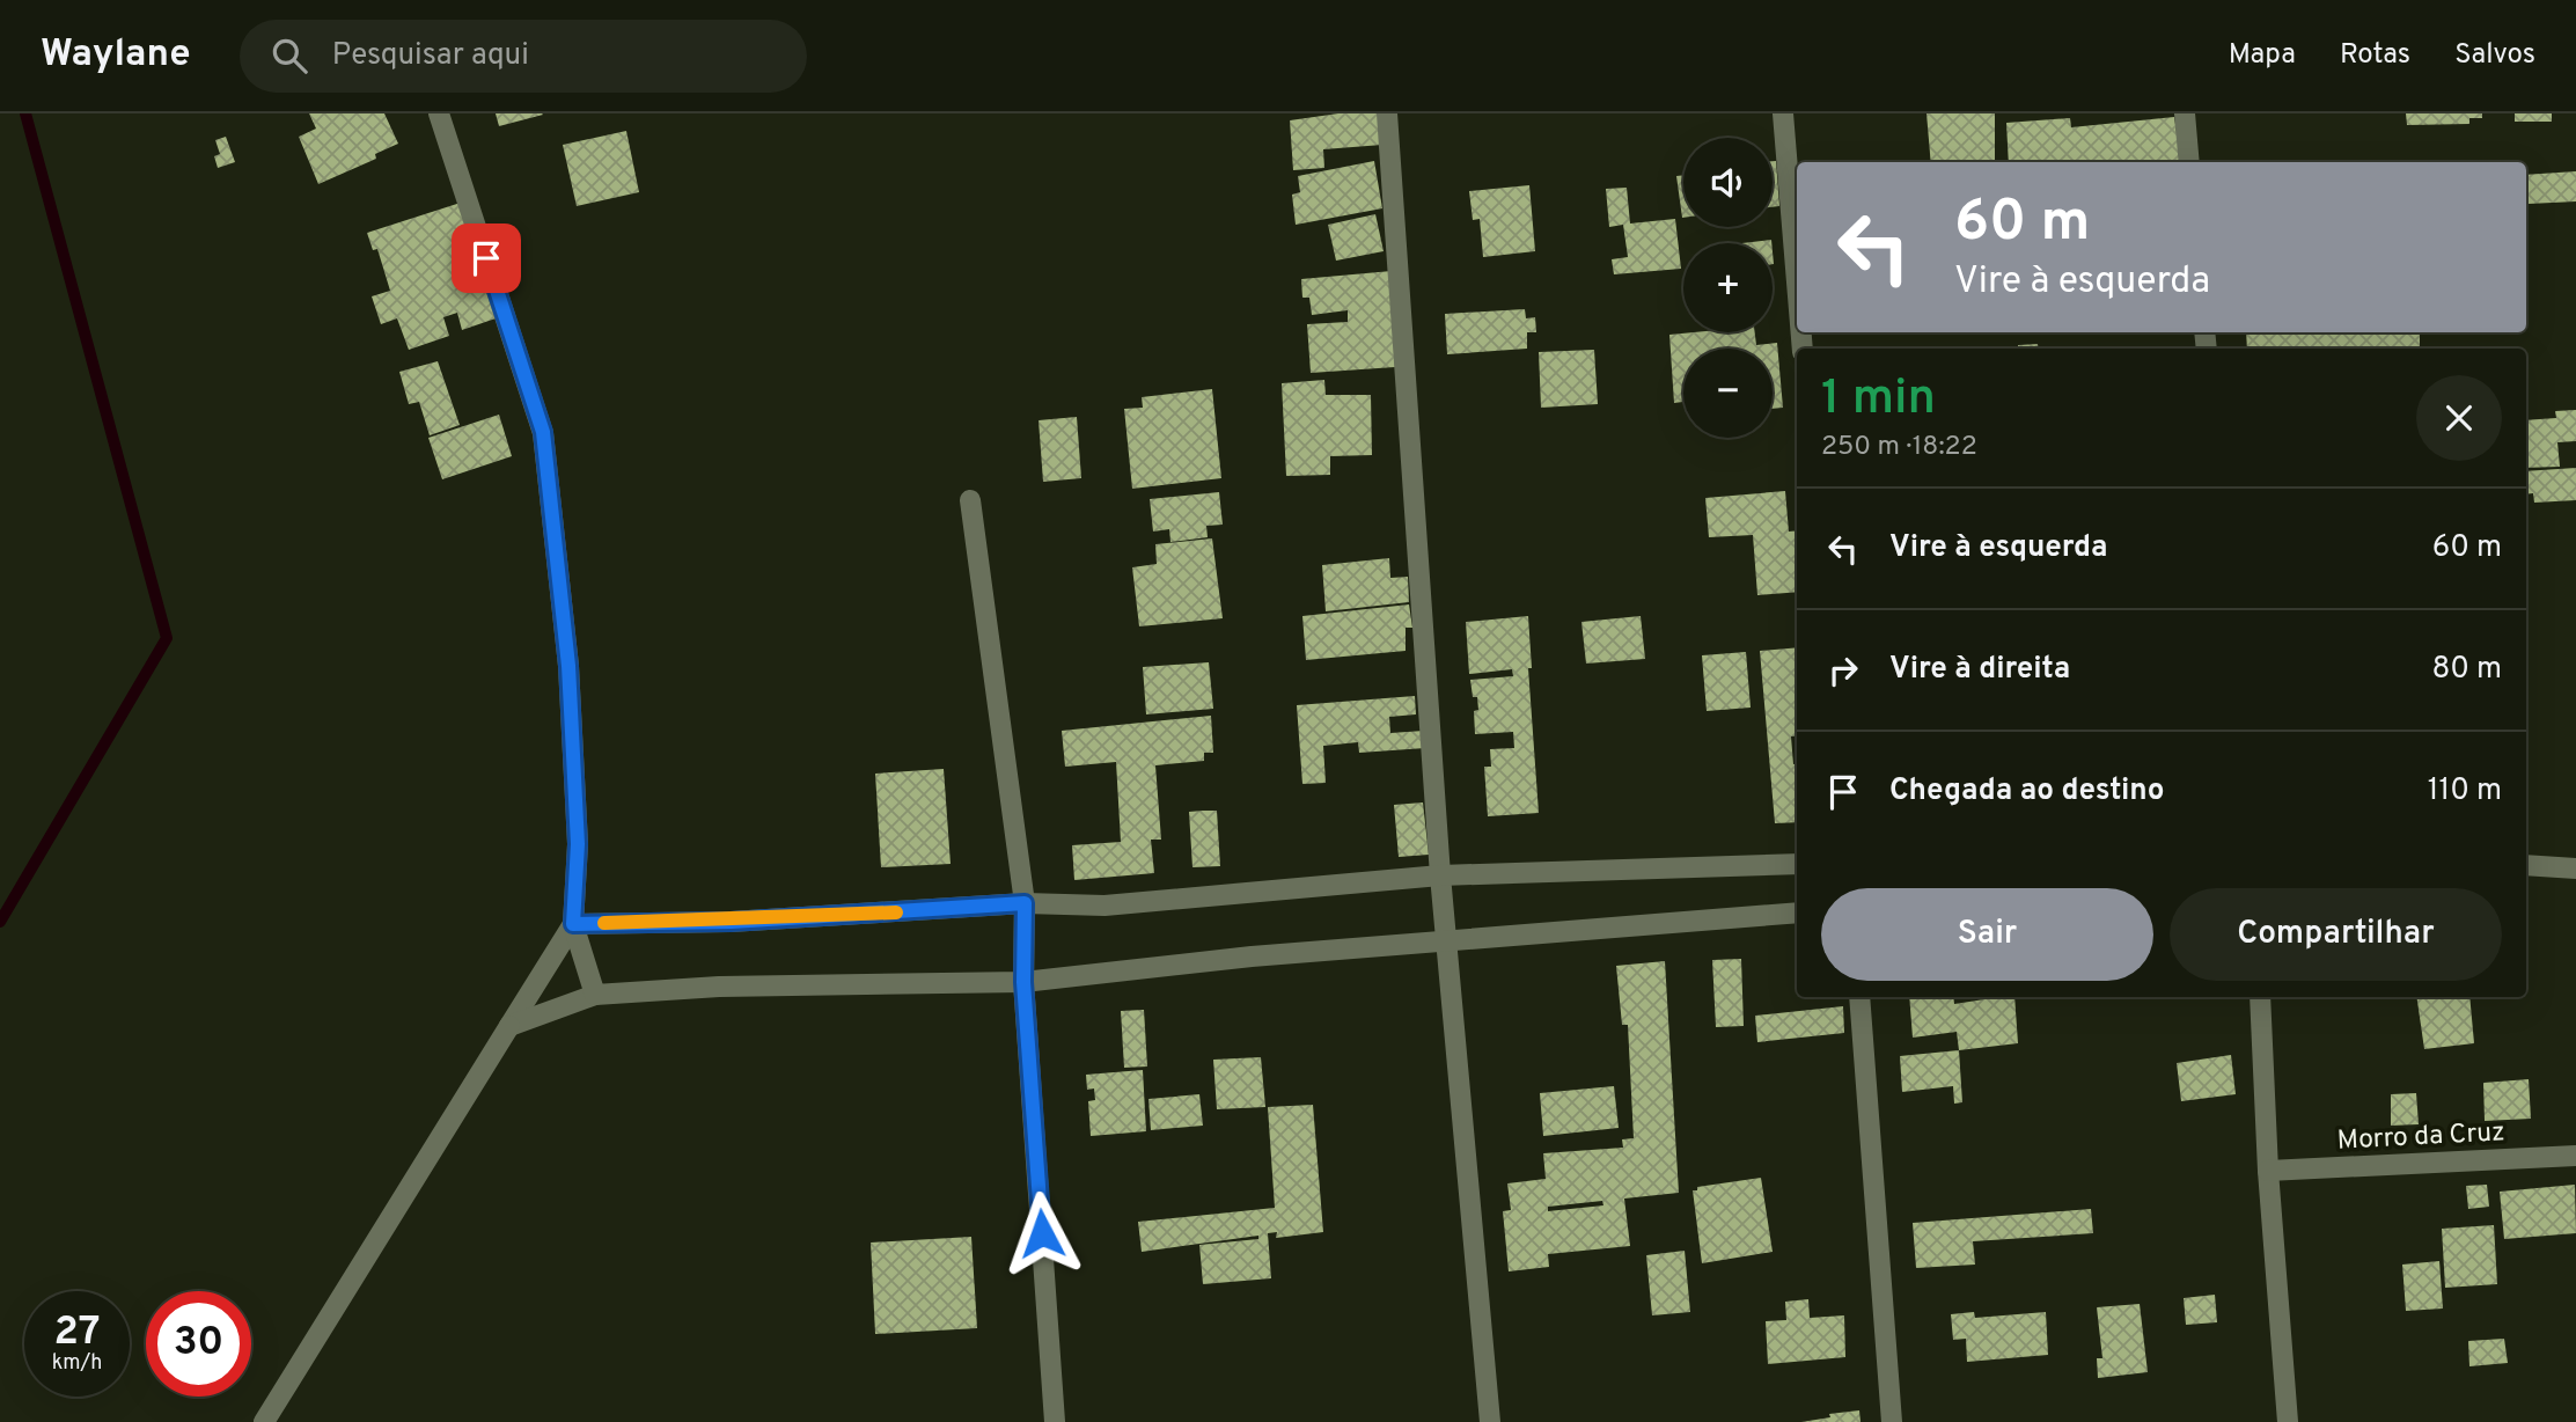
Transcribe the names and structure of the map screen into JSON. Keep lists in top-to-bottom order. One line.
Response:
{"streets":{"street":["Morro da Cruz"]},"page":{"header":"Waylane","search":"Pesquisar aqui","nav":["Mapa","Rotas","Salvos"],"map_buttons":["+","−"],"turn":["60 m","Vire à esquerda"],"heading":["1 min","250 m · 18:22"],"list":[{"name":"Vire à esquerda","value":"60 m"},{"name":"Vire à direita","value":"80 m"},{"name":"Chegada ao destino","value":"110 m"}],"buttons":["Sair","Compartilhar"],"speed":"27 km/h","limit":"30"}}
